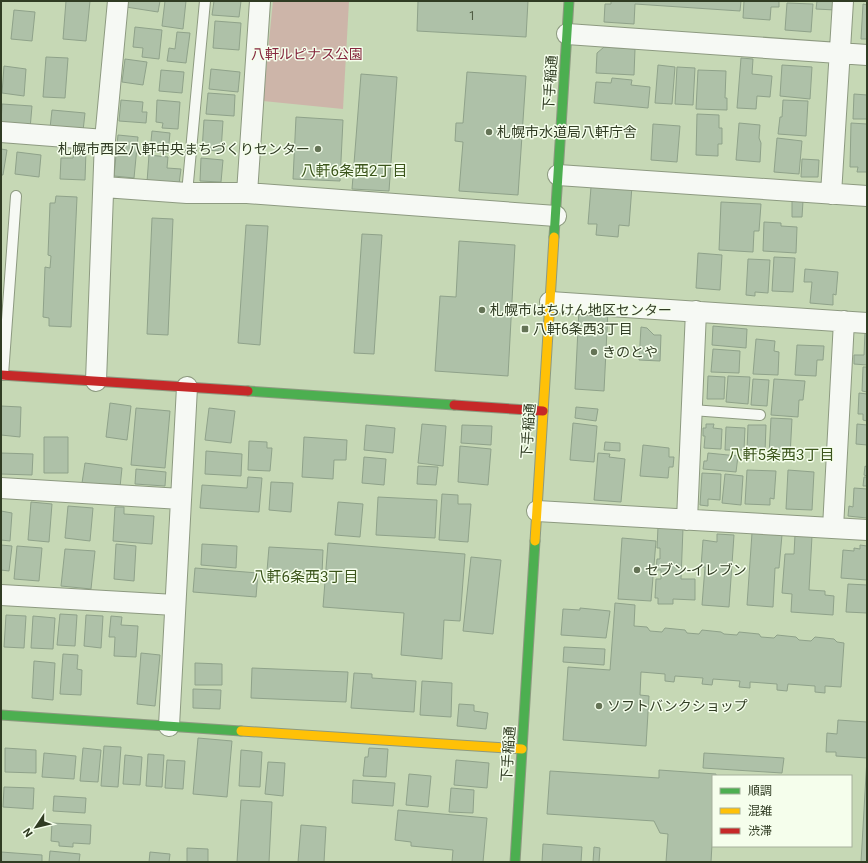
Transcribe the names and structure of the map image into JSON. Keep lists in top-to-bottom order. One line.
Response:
{"streets":{"street":["下手稲通"]},"districts":["八軒6条西2丁目","八軒5条西3丁目","八軒6条西3丁目"],"parks":["八軒ルピナス公園"],"places":{"other":["札幌市水道局八軒庁舎","札幌市西区八軒中央まちづくりセンター","札幌市はちけん地区センター","きのとや","セブン-イレブン","ソフトバンクショップ"],"transit":["八軒6条西3丁目"]},"house_numbers":["1"],"legend":["順調","混雑","渋滞"],"north":"bottom left"}
